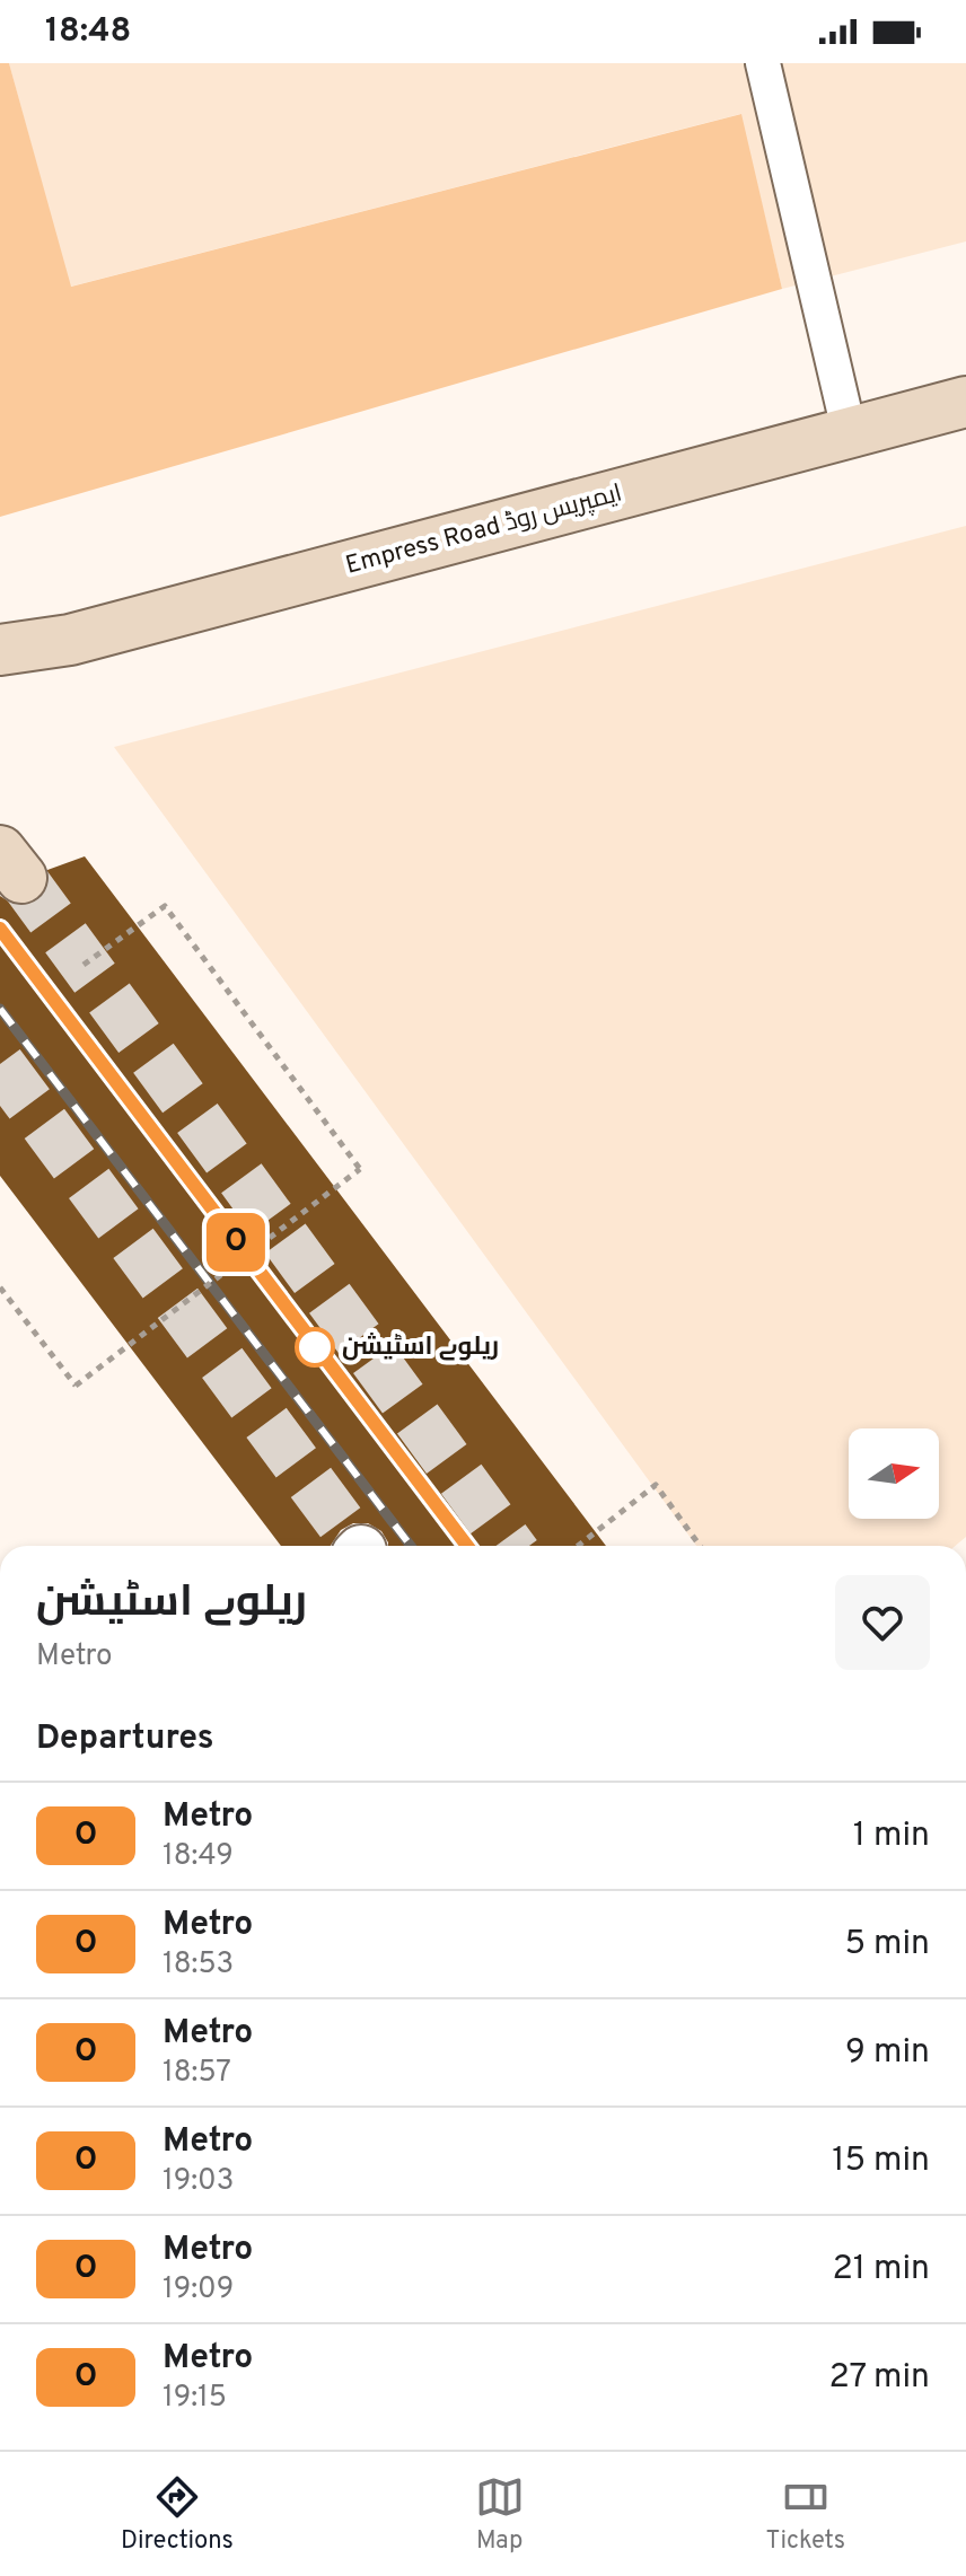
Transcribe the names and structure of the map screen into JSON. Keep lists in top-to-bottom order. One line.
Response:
{"streets":{"main road":["Empress Road ایمپریس روڈ"]},"places":["ریلوے اسٹیشن"],"lines":["metro line O"],"north":"right","page":{"status":"18:48","on_map":"O","heading":[["ریلوے اسٹیشن","Metro"],"Departures"],"list":[{"mark":"O","name":"Metro","note":"18:49","value":"1 min"},{"mark":"O","name":"Metro","note":"18:53","value":"5 min"},{"mark":"O","name":"Metro","note":"18:57","value":"9 min"},{"mark":"O","name":"Metro","note":"19:03","value":"15 min"},{"mark":"O","name":"Metro","note":"19:09","value":"21 min"},{"mark":"O","name":"Metro","note":"19:15","value":"27 min"}],"tabs":["Directions","Map","Tickets"]}}
